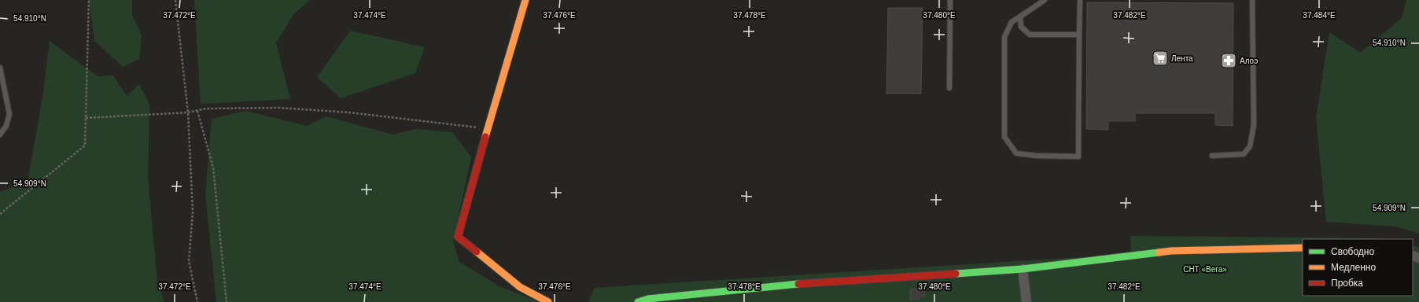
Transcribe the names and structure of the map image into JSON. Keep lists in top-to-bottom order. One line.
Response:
{"parks":["СНТ «Вега»"],"places":{"supermarket":["Лента"],"pharmacy":["Алоэ"]},"legend":["Свободно","Медленно","Пробка"],"coordinates":["37.472°E","37.474°E","37.476°E","37.478°E","37.480°E","37.482°E","37.484°E","54.910°N","54.909°N"]}
